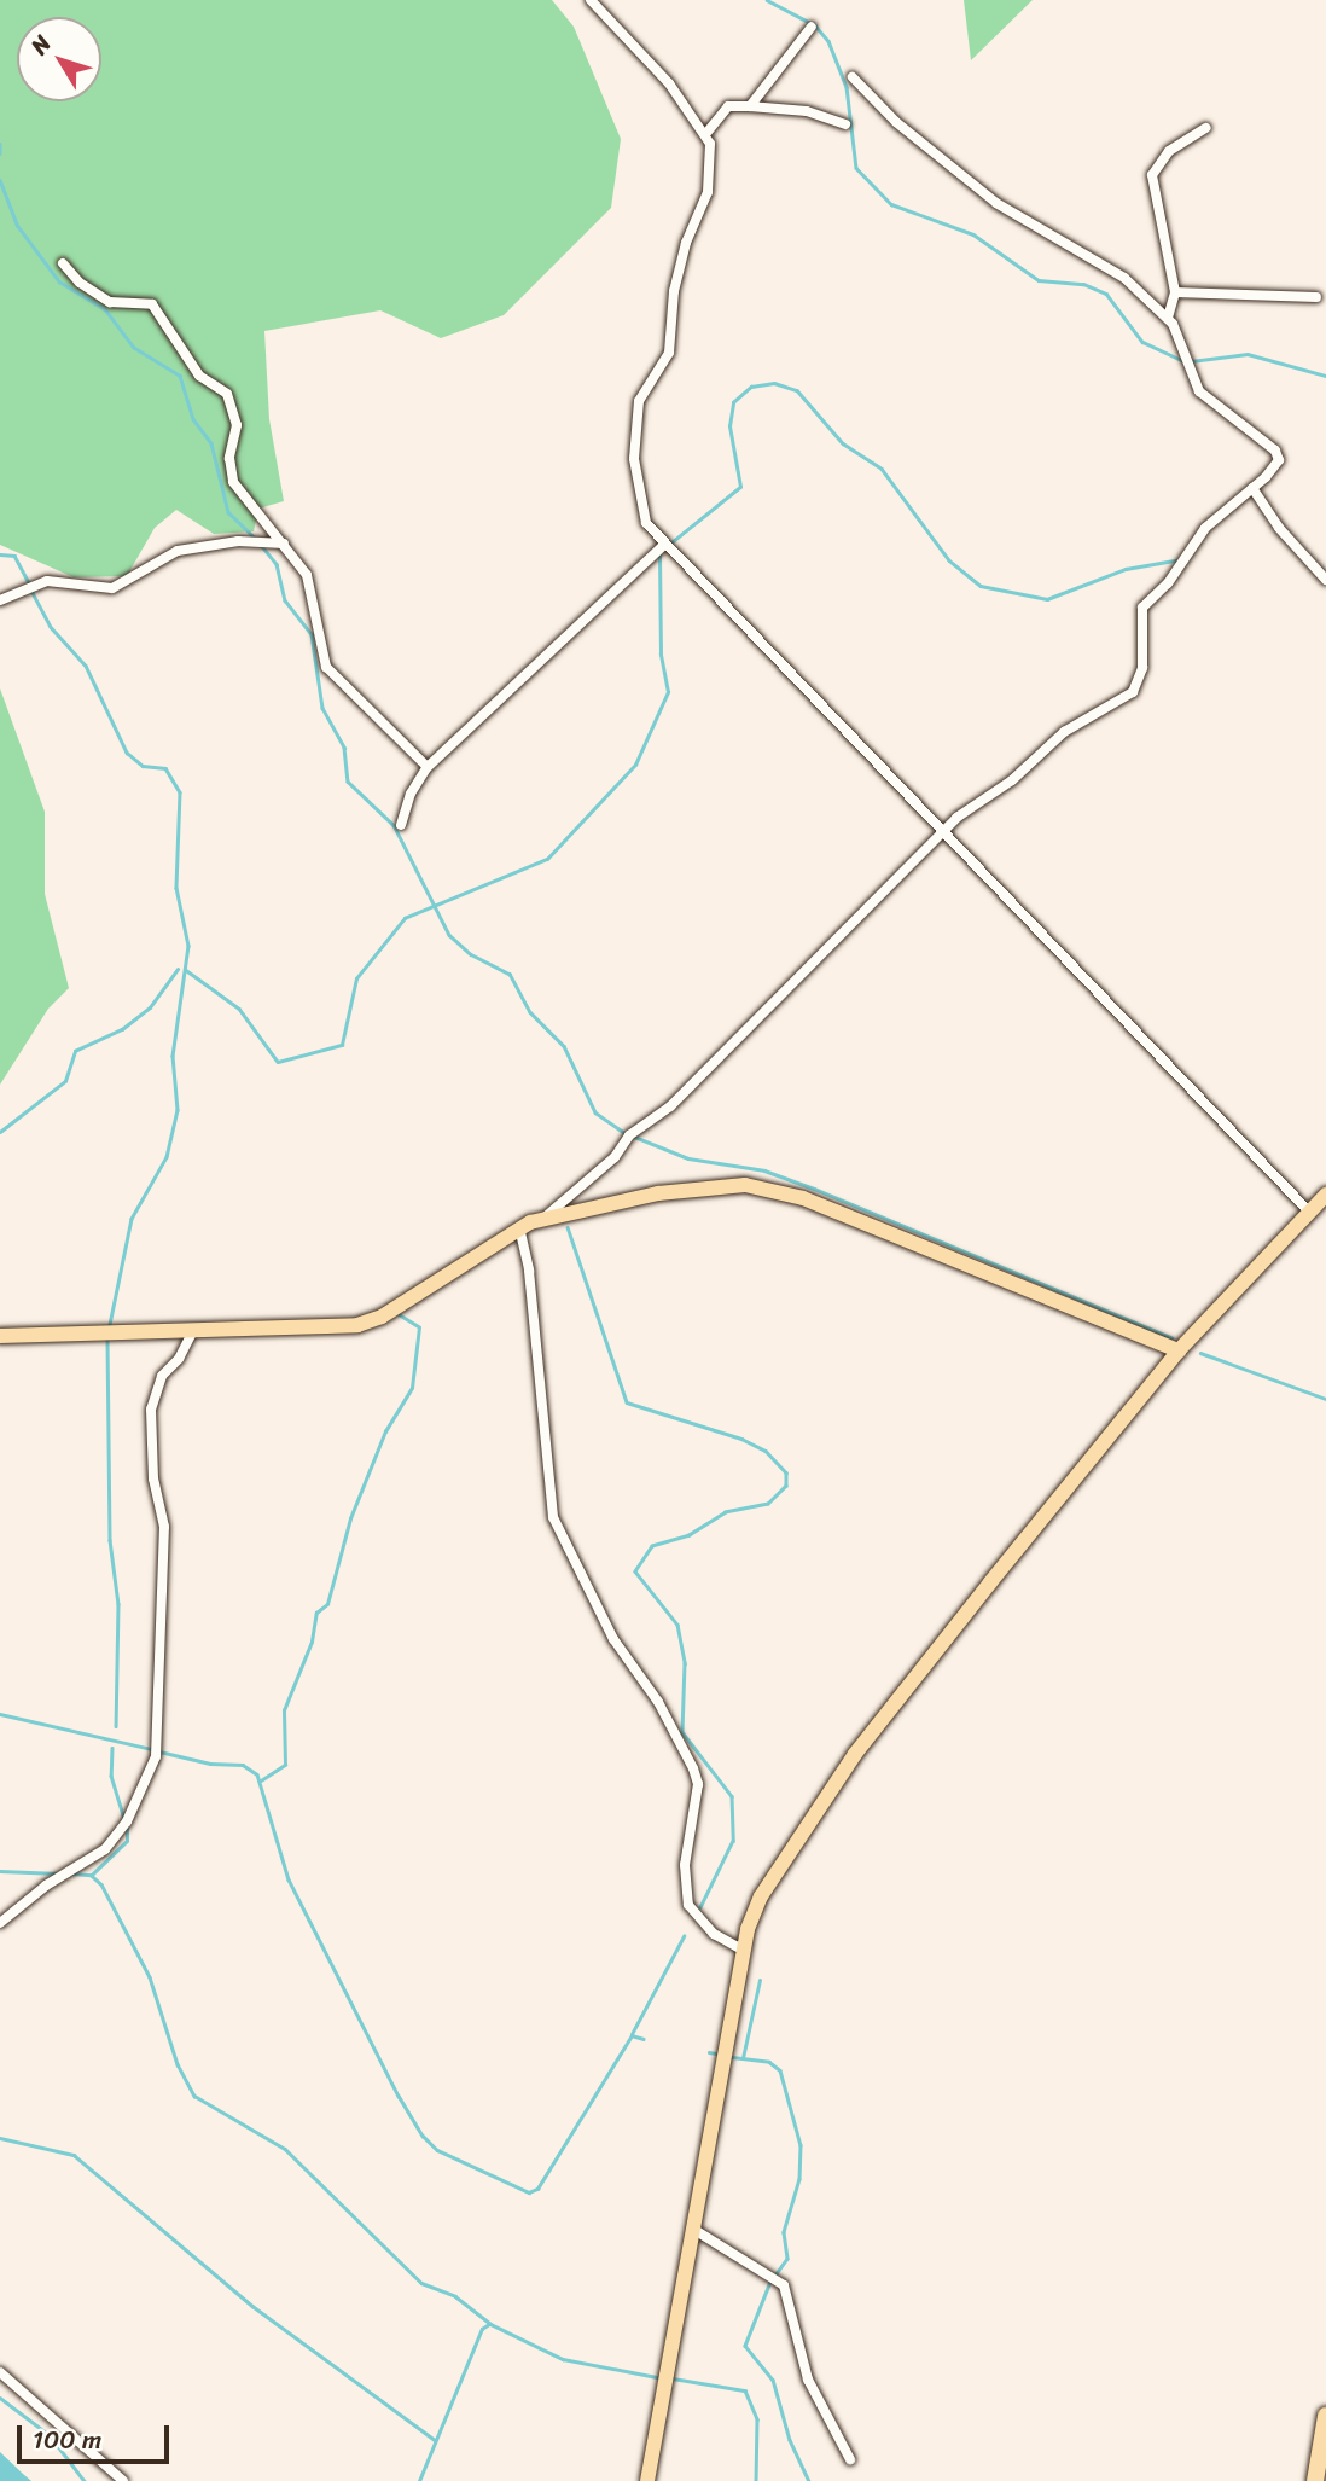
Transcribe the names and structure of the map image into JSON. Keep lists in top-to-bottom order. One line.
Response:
{"scale_bar":"100 m","north":"top left"}
